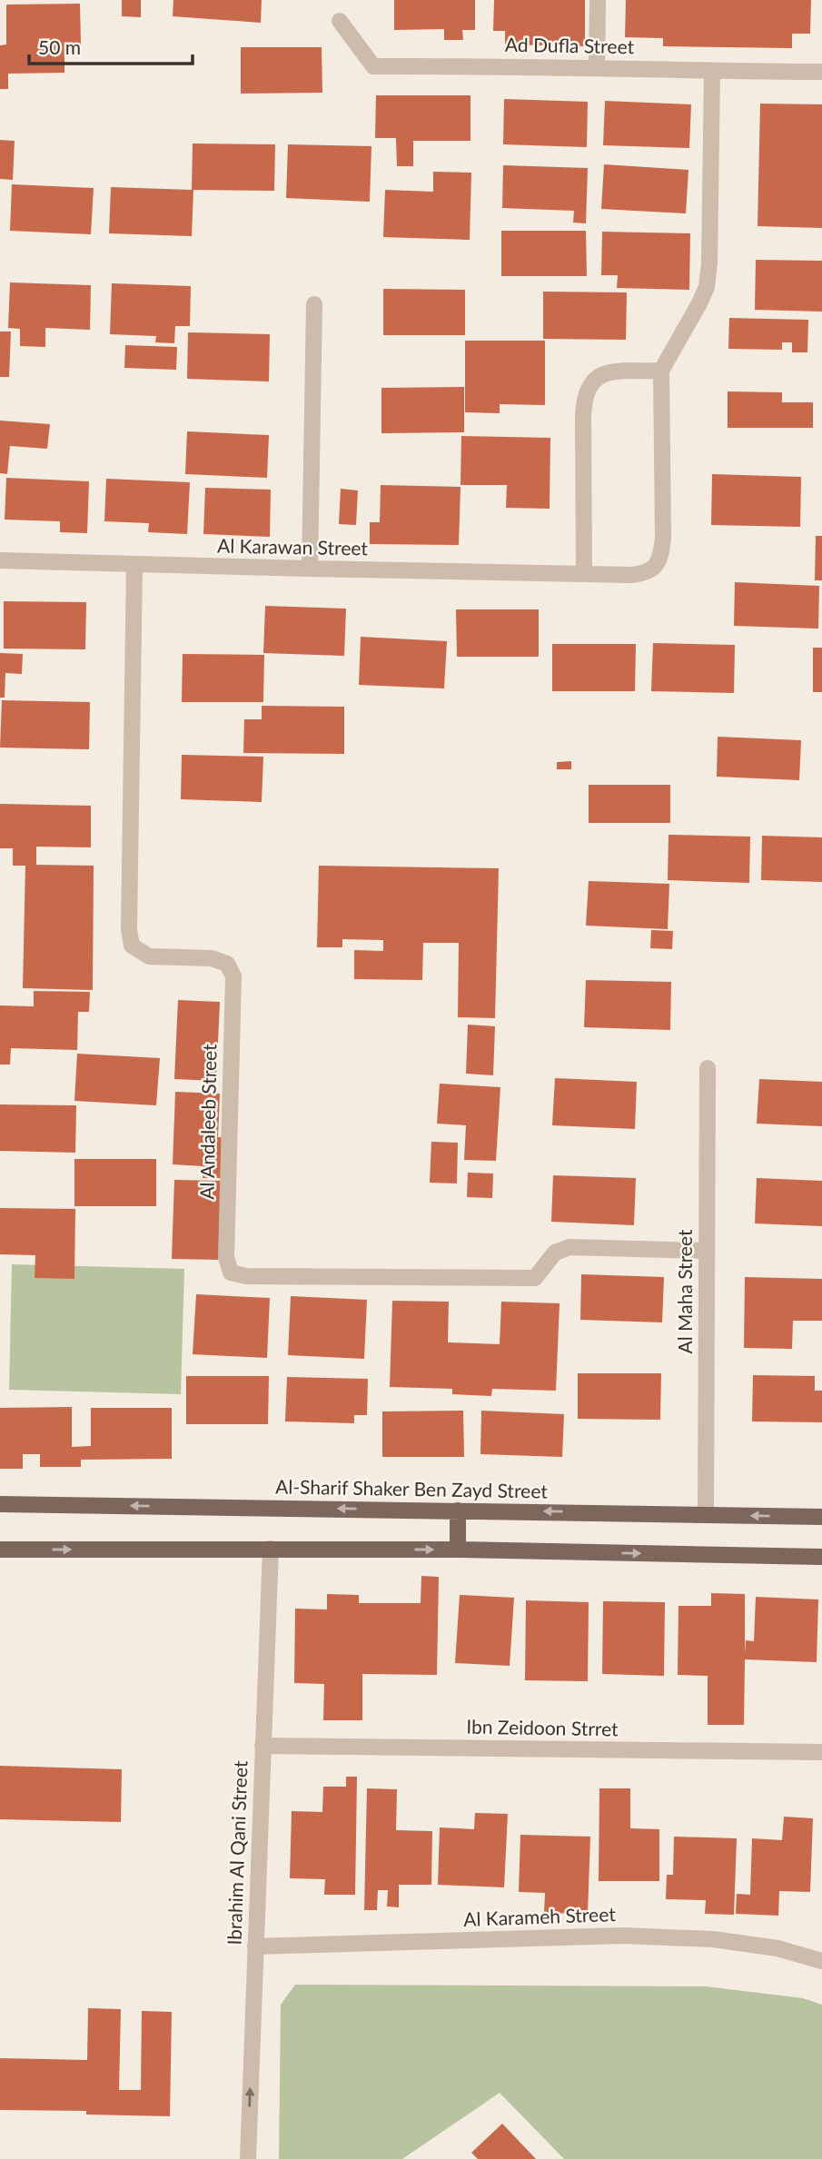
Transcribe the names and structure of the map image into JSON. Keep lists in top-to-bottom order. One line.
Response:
{"streets":{"main road":["Al-Sharif Shaker Ben Zayd Street"],"street":["Ad Dufla Street","Al Karawan Street","Al Andaleeb Street","Al Maha Street","Ibn Zeidoon Strret","Ibrahim Al Qani Street","Al Karameh Street"]},"crossings":[["Al Karawan Street","Al Andaleeb Street"],["Al Andaleeb Street","Al Maha Street"],["Al Maha Street","Al-Sharif Shaker Ben Zayd Street"],["Ibn Zeidoon Strret","Ibrahim Al Qani Street"],["Ibrahim Al Qani Street","Al Karameh Street"]],"scale_bar":"50 m"}
